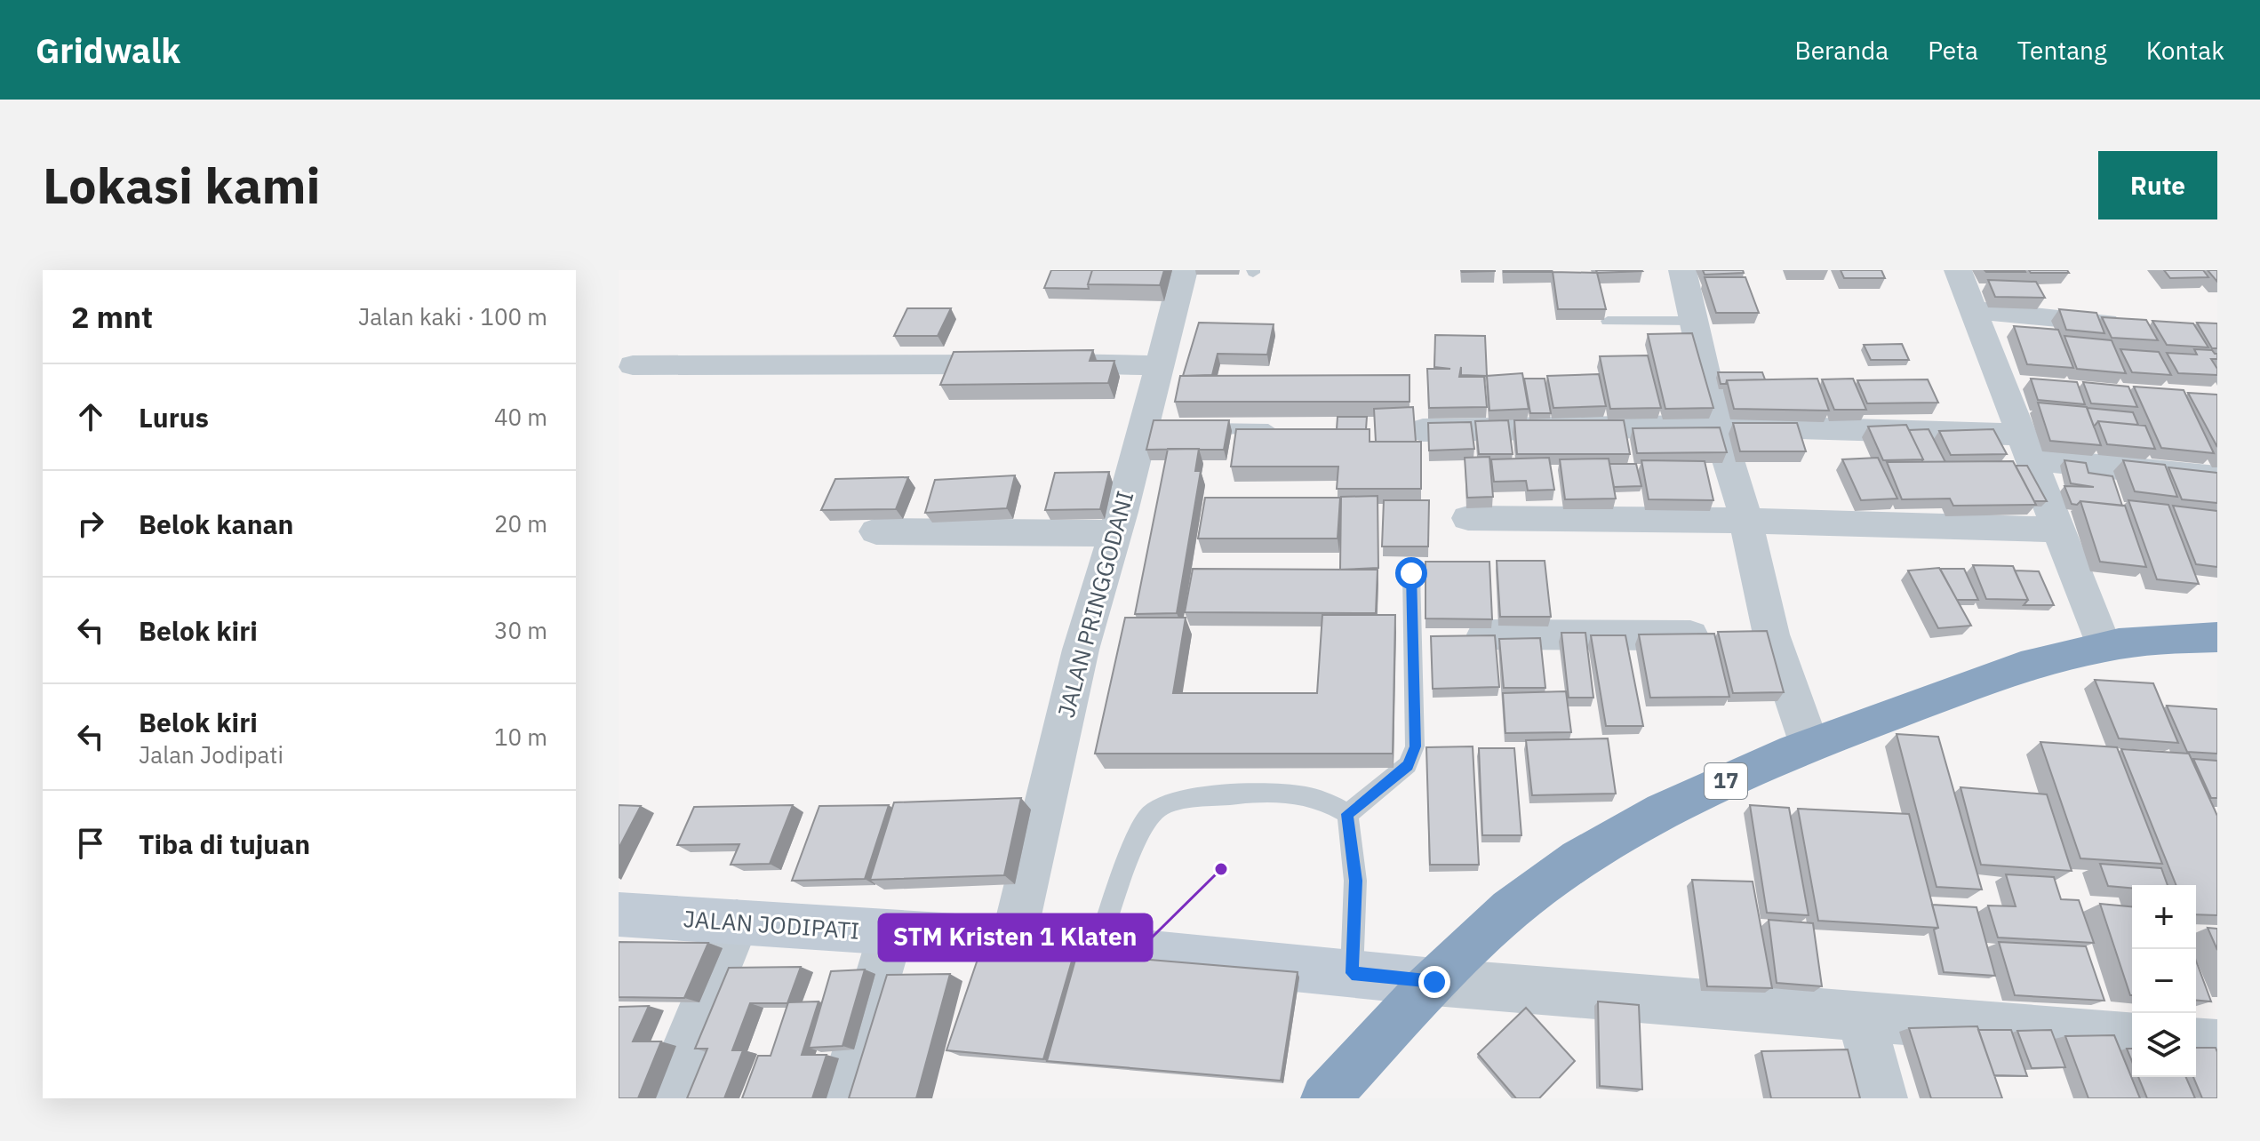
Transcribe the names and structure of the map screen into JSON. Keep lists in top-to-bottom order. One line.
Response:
{"streets":{"highway":["17"],"street":["JALAN PRINGGODANI","JALAN JODIPATI"]},"crossings":[["JALAN PRINGGODANI","JALAN JODIPATI"],["17","JALAN JODIPATI"]],"places":["STM Kristen 1 Klaten"],"page":{"header":"Gridwalk","nav":["Beranda","Peta","Tentang","Kontak"],"buttons":"Rute","title":"Lokasi kami","heading":["2 mnt","Jalan kaki · 100 m"],"list":[["Lurus","40 m"],["Belok kanan","20 m"],["Belok kiri","30 m"],["Belok kiri","Jalan Jodipati","10 m"],"Tiba di tujuan"],"map_buttons":["+","−"]}}
